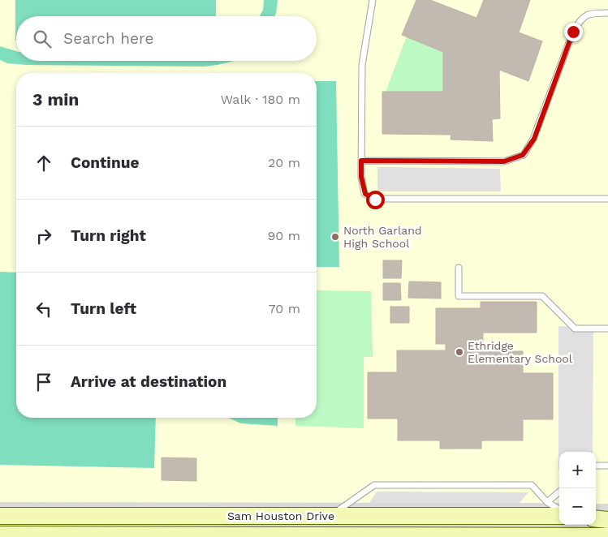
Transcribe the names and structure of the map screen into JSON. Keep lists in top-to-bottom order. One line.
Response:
{"streets":{"street":["Sam Houston Drive"]},"places":["North Garland High School","Ethridge Elementary School"],"page":{"search":"Search here","heading":["3 min","Walk · 180 m"],"list":[["Continue","20 m"],["Turn right","90 m"],["Turn left","70 m"],"Arrive at destination"],"map_buttons":["+","−"]}}
